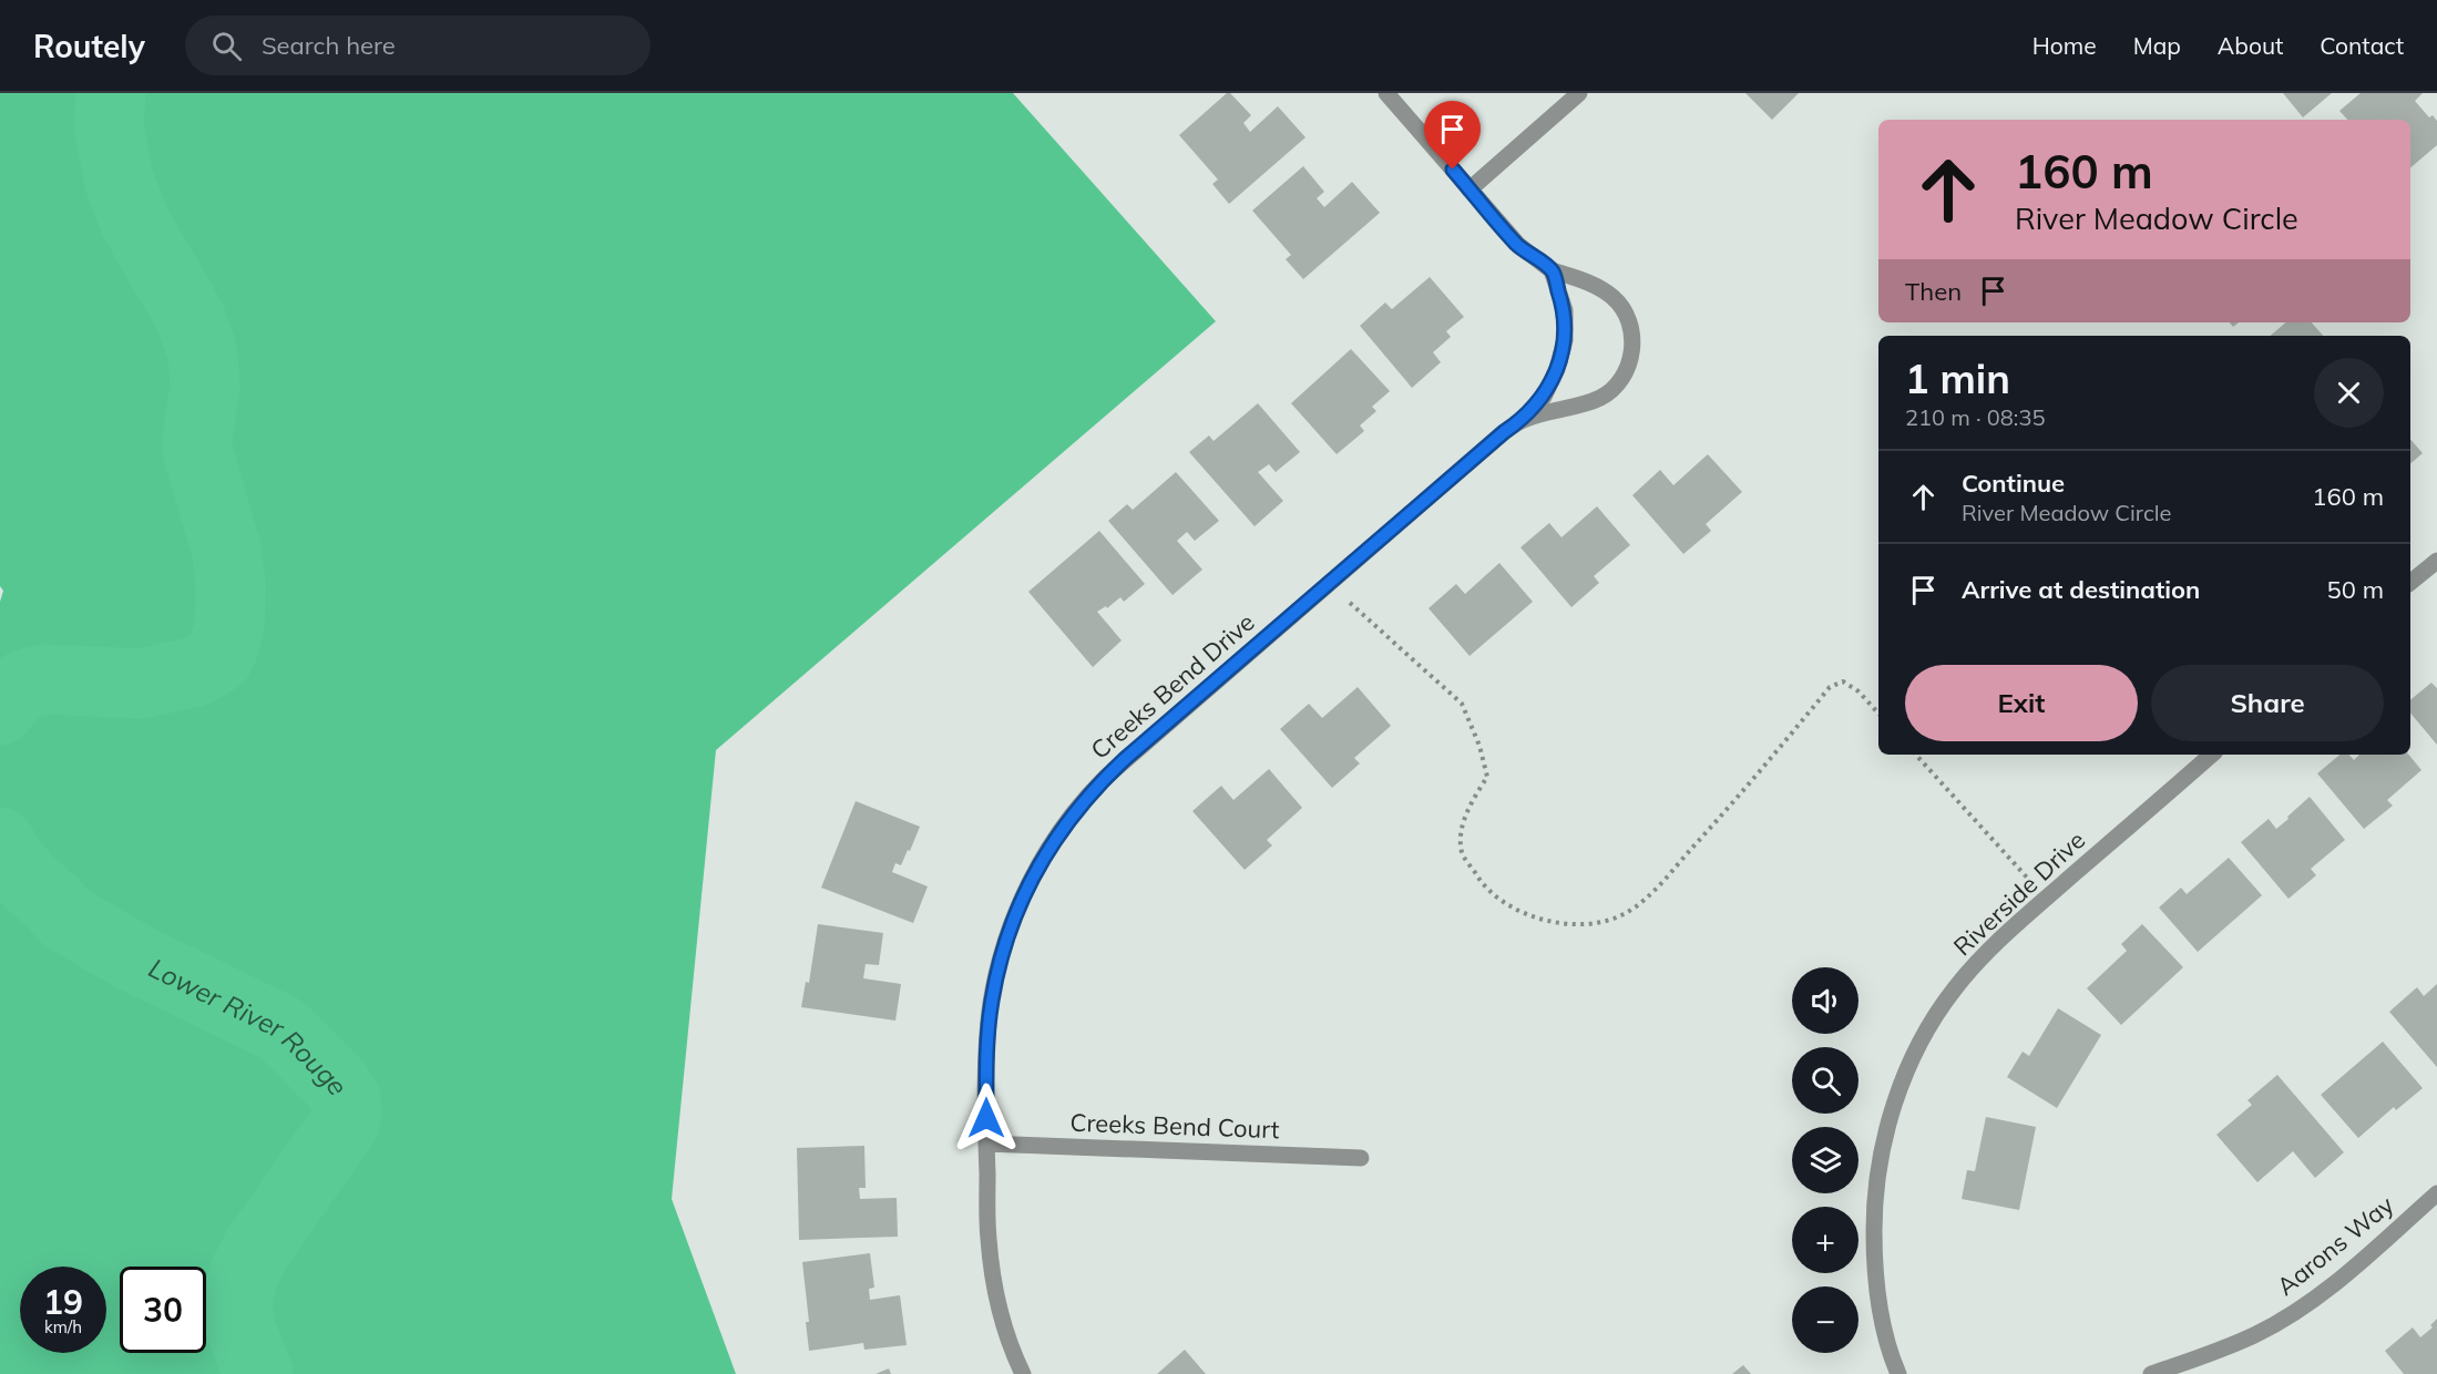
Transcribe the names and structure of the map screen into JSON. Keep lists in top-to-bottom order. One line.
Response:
{"streets":{"street":["Creeks Bend Drive","Riverside Drive","Creeks Bend Court","Aarons Way"]},"crossings":[["Creeks Bend Drive","Creeks Bend Court"]],"water":["Lower River Rouge"],"page":{"header":"Routely","search":"Search here","nav":["Home","Map","About","Contact"],"turn":["160 m","River Meadow Circle"],"then":"Then","heading":["1 min","210 m · 08:35"],"list":[{"name":"Continue","note":"River Meadow Circle","value":"160 m"},{"name":"Arrive at destination","value":"50 m"}],"buttons":["Exit","Share"],"map_buttons":["+","−"],"speed":"19 km/h","limit":"30"}}
